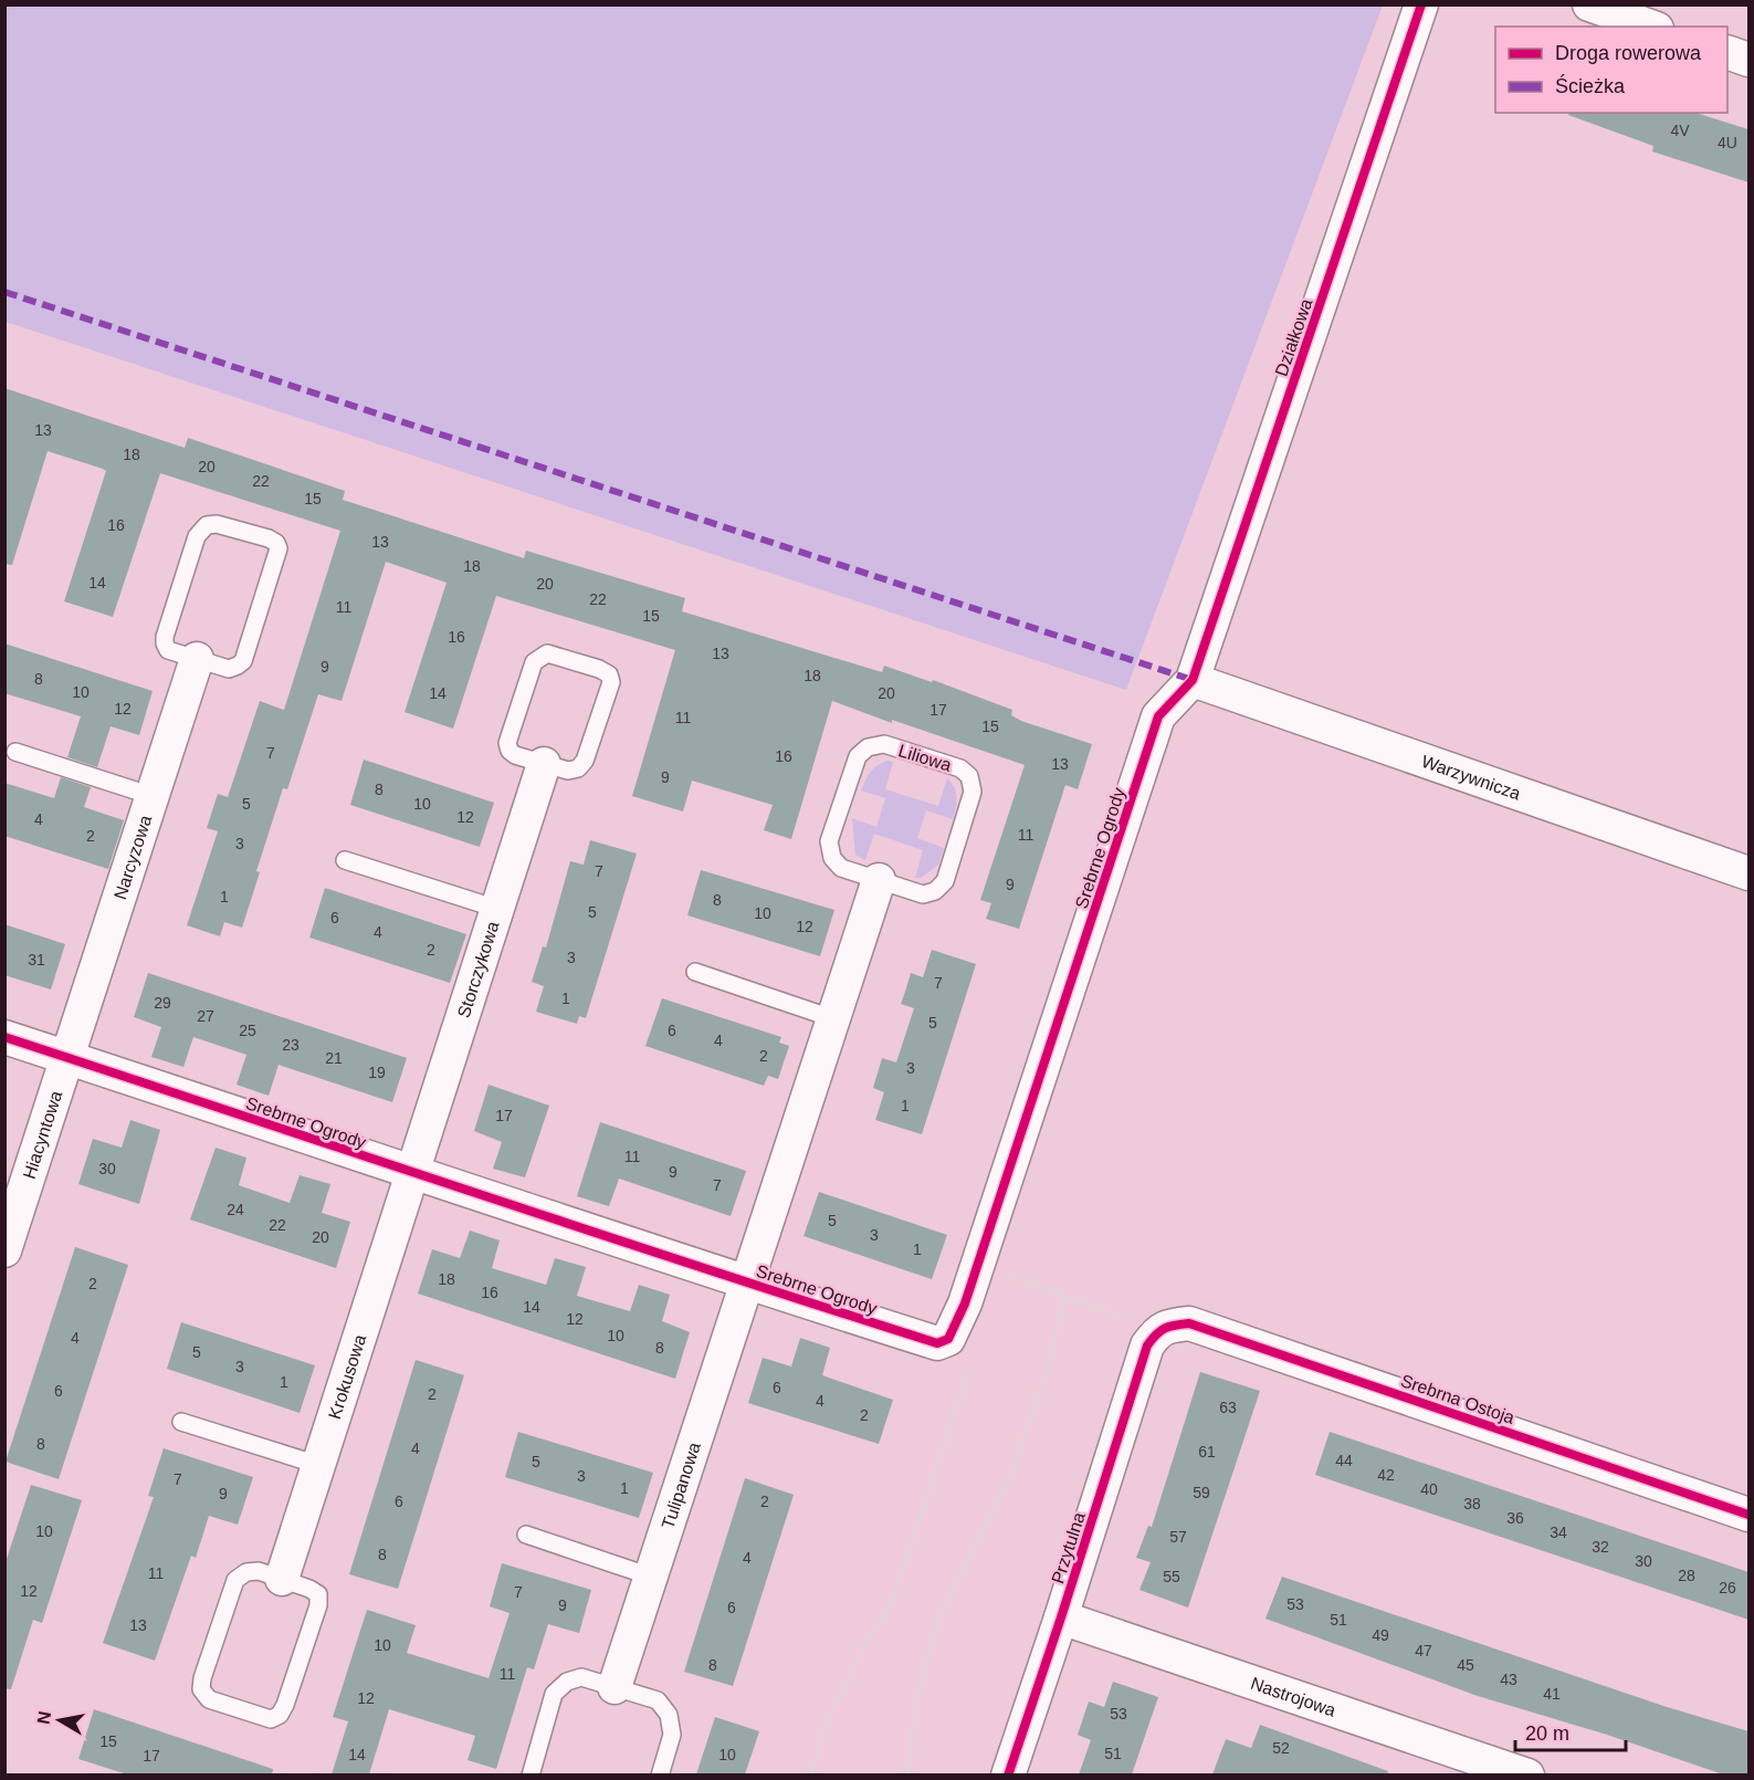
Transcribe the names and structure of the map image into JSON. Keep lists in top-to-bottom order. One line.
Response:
{"streets":{"street":["Działkowa","Warzywnicza","Srebrne Ogrody","Narcyzowa","Storczykowa","Hiacyntowa","Krokusowa","Srebrna Ostoja","Tulipanowa","Przytulna","Nastrojowa"],"lane":["Liliowa"]},"crossings":[["Działkowa","Warzywnicza"],["Działkowa","Srebrne Ogrody"],["Warzywnicza","Srebrne Ogrody"],["Srebrne Ogrody","Narcyzowa"],["Srebrne Ogrody","Storczykowa"],["Srebrne Ogrody","Hiacyntowa"],["Srebrne Ogrody","Krokusowa"],["Srebrne Ogrody","Tulipanowa"],["Narcyzowa","Hiacyntowa"],["Storczykowa","Krokusowa"],["Srebrna Ostoja","Przytulna"],["Przytulna","Nastrojowa"]],"house_numbers":["4V","4U","13","18","20","22","15","16","13","18","14","20","22","11","15","16","13","9","18","8","10","14","20","12","17","11","15","7","16","13","9","8","5","10","12","4","11","2","3","7","9","1","8","5","10","6","12","4","2","3","31","7","1","29","27","5","25","6","4","23","2","21","3","19","1","17","11","30","9","7","24","5","22","3","20","1","18","2","16","14","12","10","4","8","5","3","1","6","6","2","4","63","2","8","4","61","44","5","42","3","7","1","40","59","9","6","2","38","36","10","34","57","32","8","4","30","11","28","55","26","12","7","53","9","6","51","13","49","10","47","8","45","11","43","41","12","53","15","52","51","14","10","17"],"legend":["Droga rowerowa","Ścieżka"],"scale_bar":"20 m","north":"left"}
